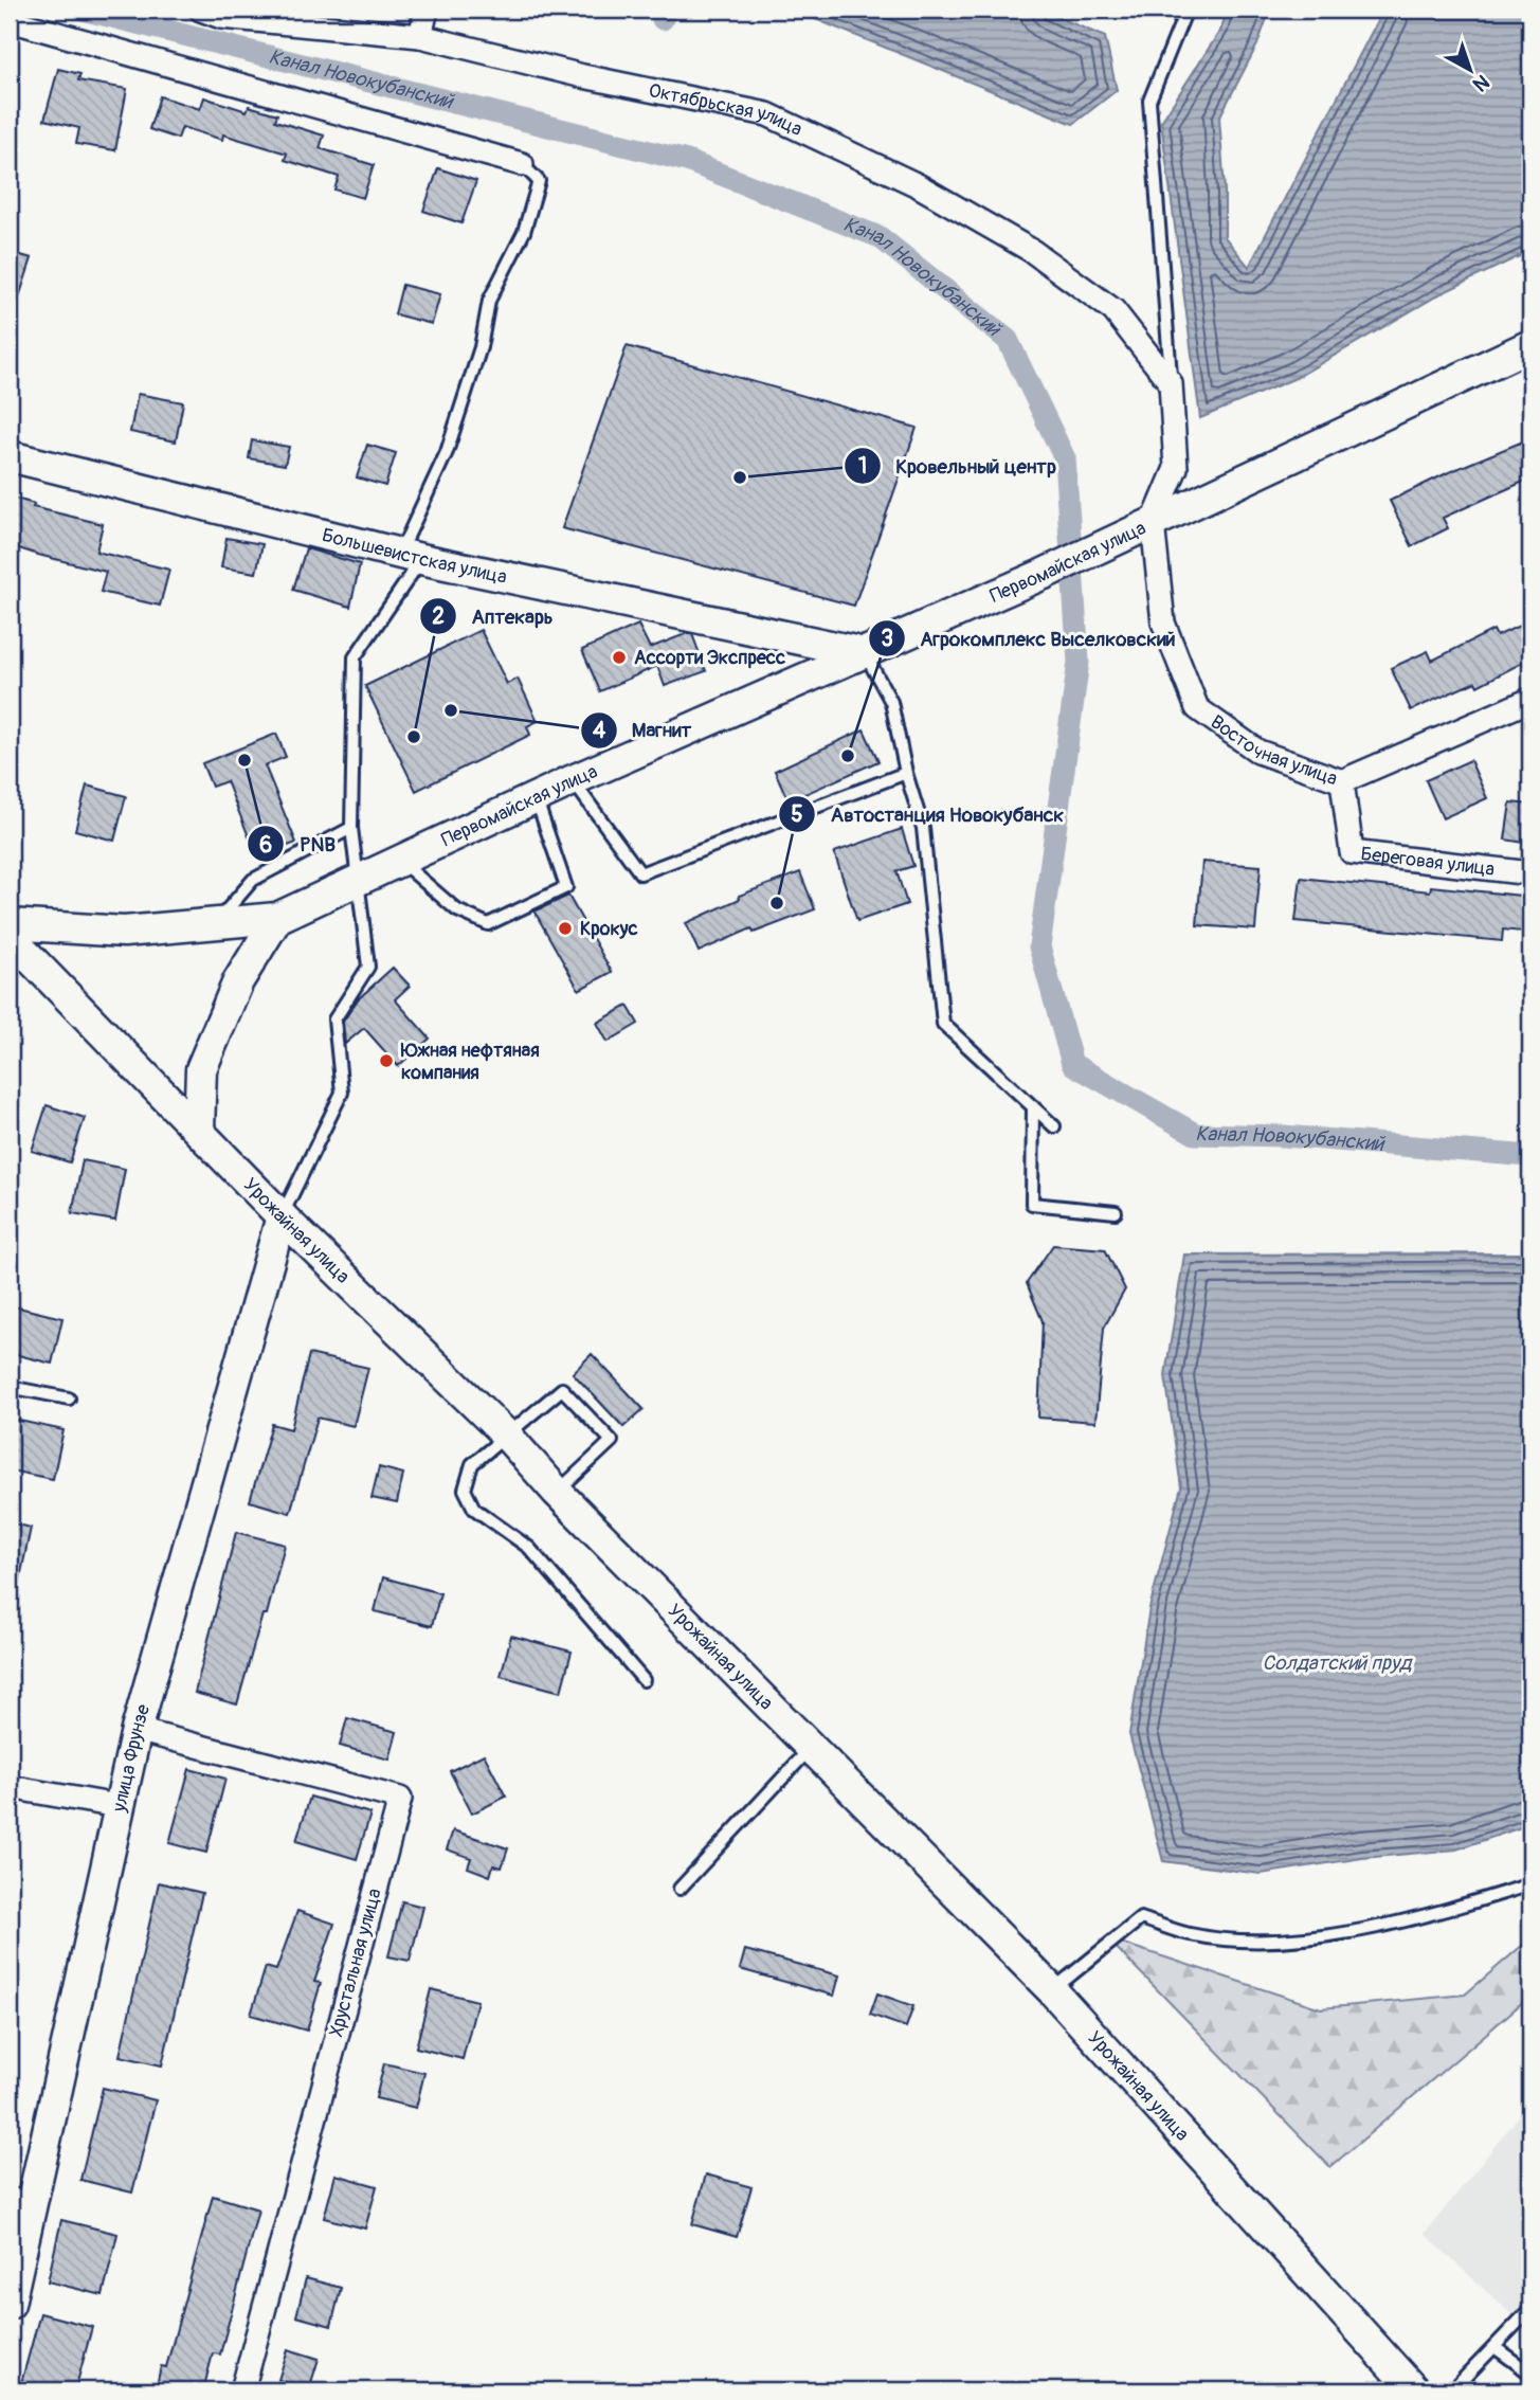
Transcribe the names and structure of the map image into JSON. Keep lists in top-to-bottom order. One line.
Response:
{"streets":{"main road":["Большевистская улица","Первомайская улица","Урожайная улица","улица Фрунзе"],"street":["Октябрьская улица","Восточная улица","Береговая улица","Хрустальная улица"]},"crossings":[["Большевистская улица","Первомайская улица"],["Первомайская улица","Восточная улица"],["Восточная улица","Береговая улица"],["Урожайная улица","улица Фрунзе"],["улица Фрунзе","Хрустальная улица"]],"water":["Канал Новокубанский","Солдатский пруд"],"places":["Кровельный центр","Ассорти Экспресс","Магнит","Аптекарь","Агрокомплекс Выселковский","PNB","Автостанция Новокубанск","Крокус","Южная нефтяная компания"],"north":"bottom right"}
